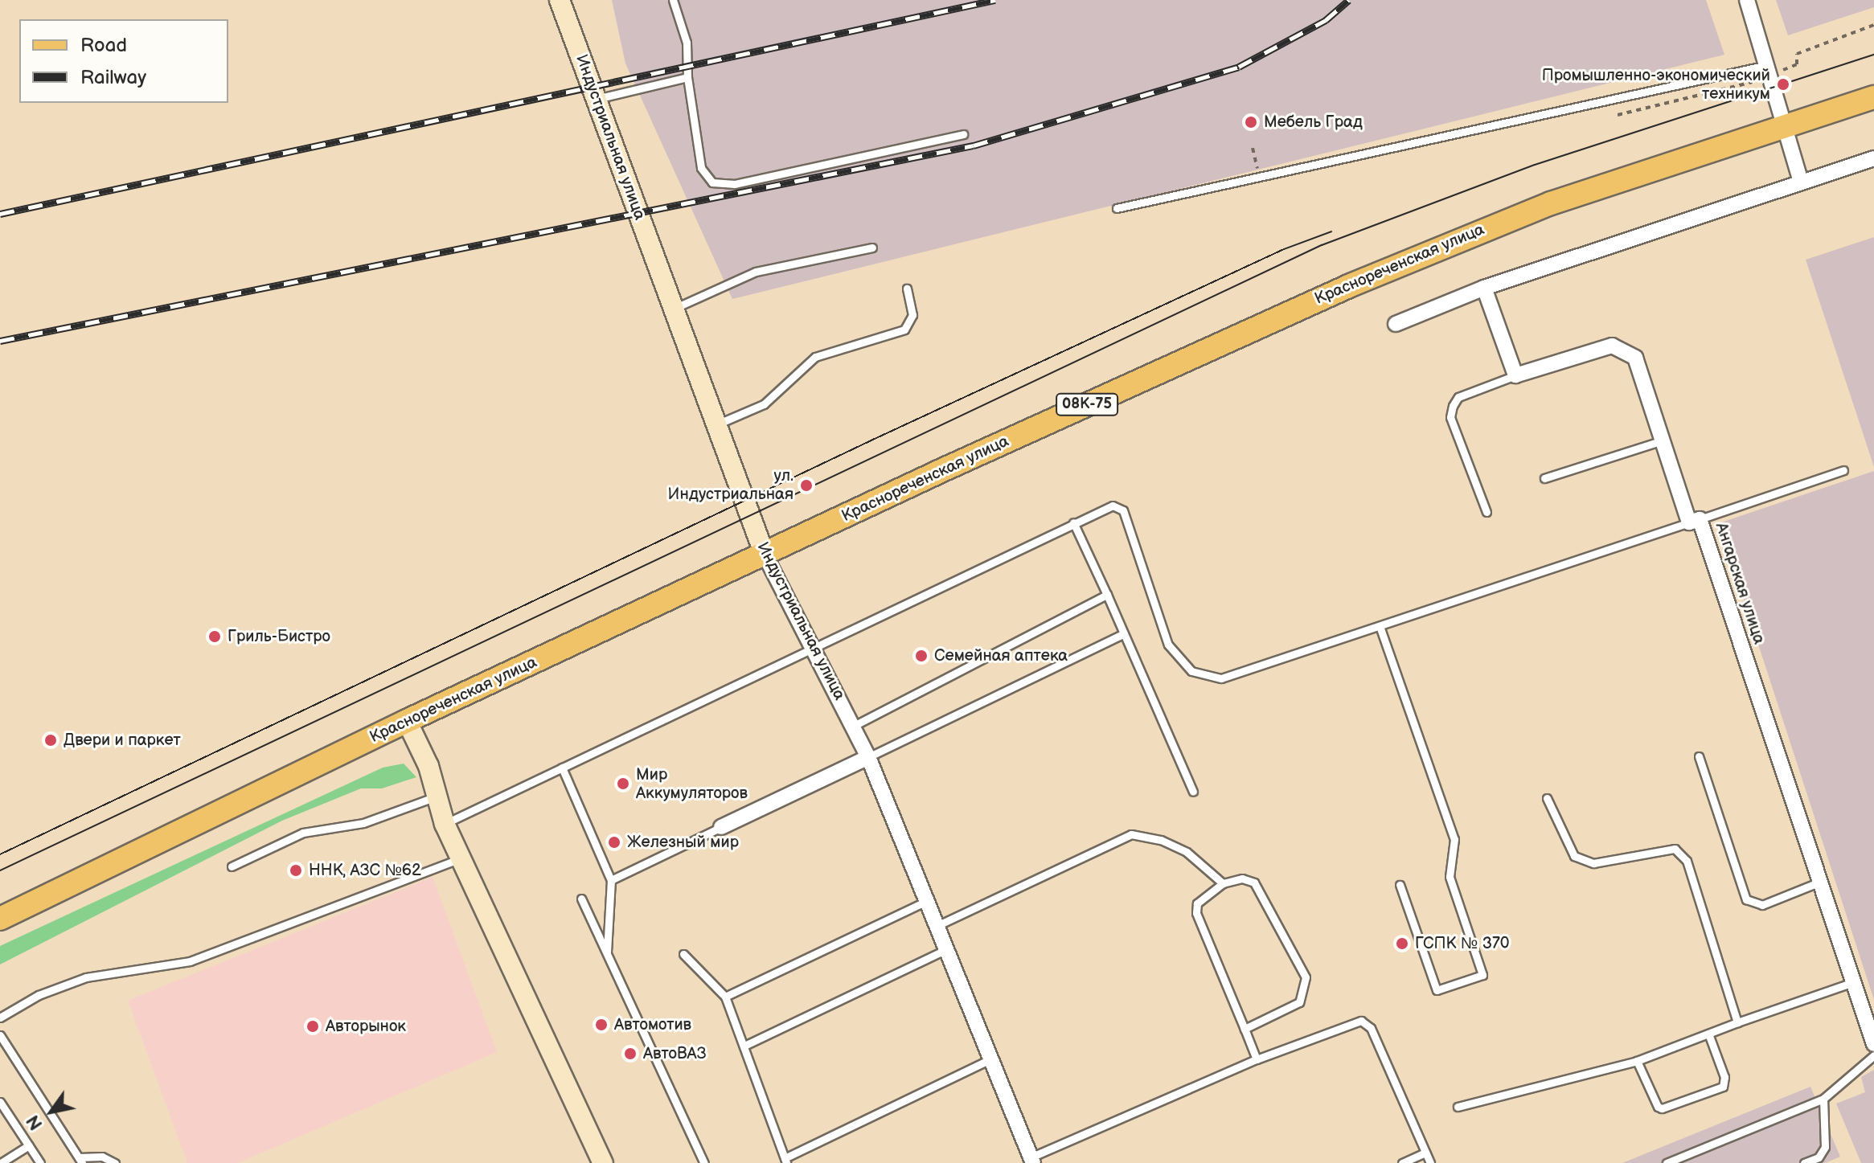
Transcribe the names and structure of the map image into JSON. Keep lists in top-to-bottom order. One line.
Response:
{"streets":{"main road":["Краснореченская улица","08К-75"],"street":["Индустриальная улица","Ангарская улица"]},"crossings":[["Индустриальная улица","Краснореченская улица"]],"places":["Промышленно-экономический техникум","Мебель Град","ул. Индустриальная","Гриль-Бистро","Семейная аптека","Двери и паркет","Мир Аккумуляторов","Железный мир","ННК, АЗС №62","ГСПК № 370","Автомотив","Авторынок","АвтоВАЗ"],"legend":["Road","Railway"],"north":"bottom left"}
